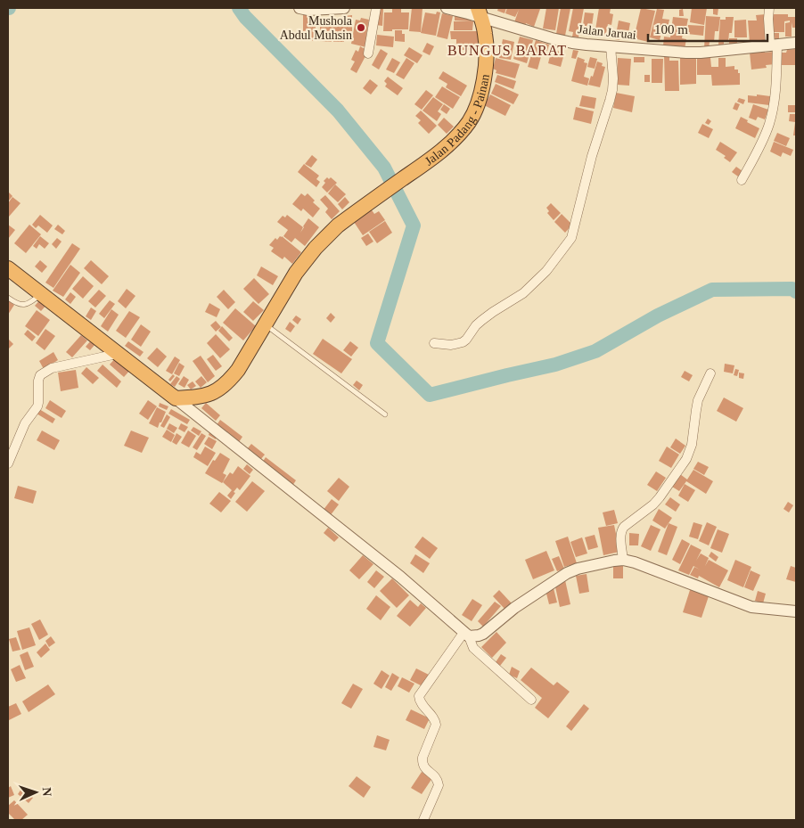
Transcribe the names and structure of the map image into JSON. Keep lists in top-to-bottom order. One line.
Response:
{"streets":{"highway":["Jalan Padang - Painan"],"street":["Jalan Jaruai"]},"crossings":[["Jalan Jaruai","Jalan Padang - Painan"]],"districts":["BUNGUS BARAT"],"places":["Mushola Abdul Muhsin"],"scale_bar":"100 m","north":"right"}
